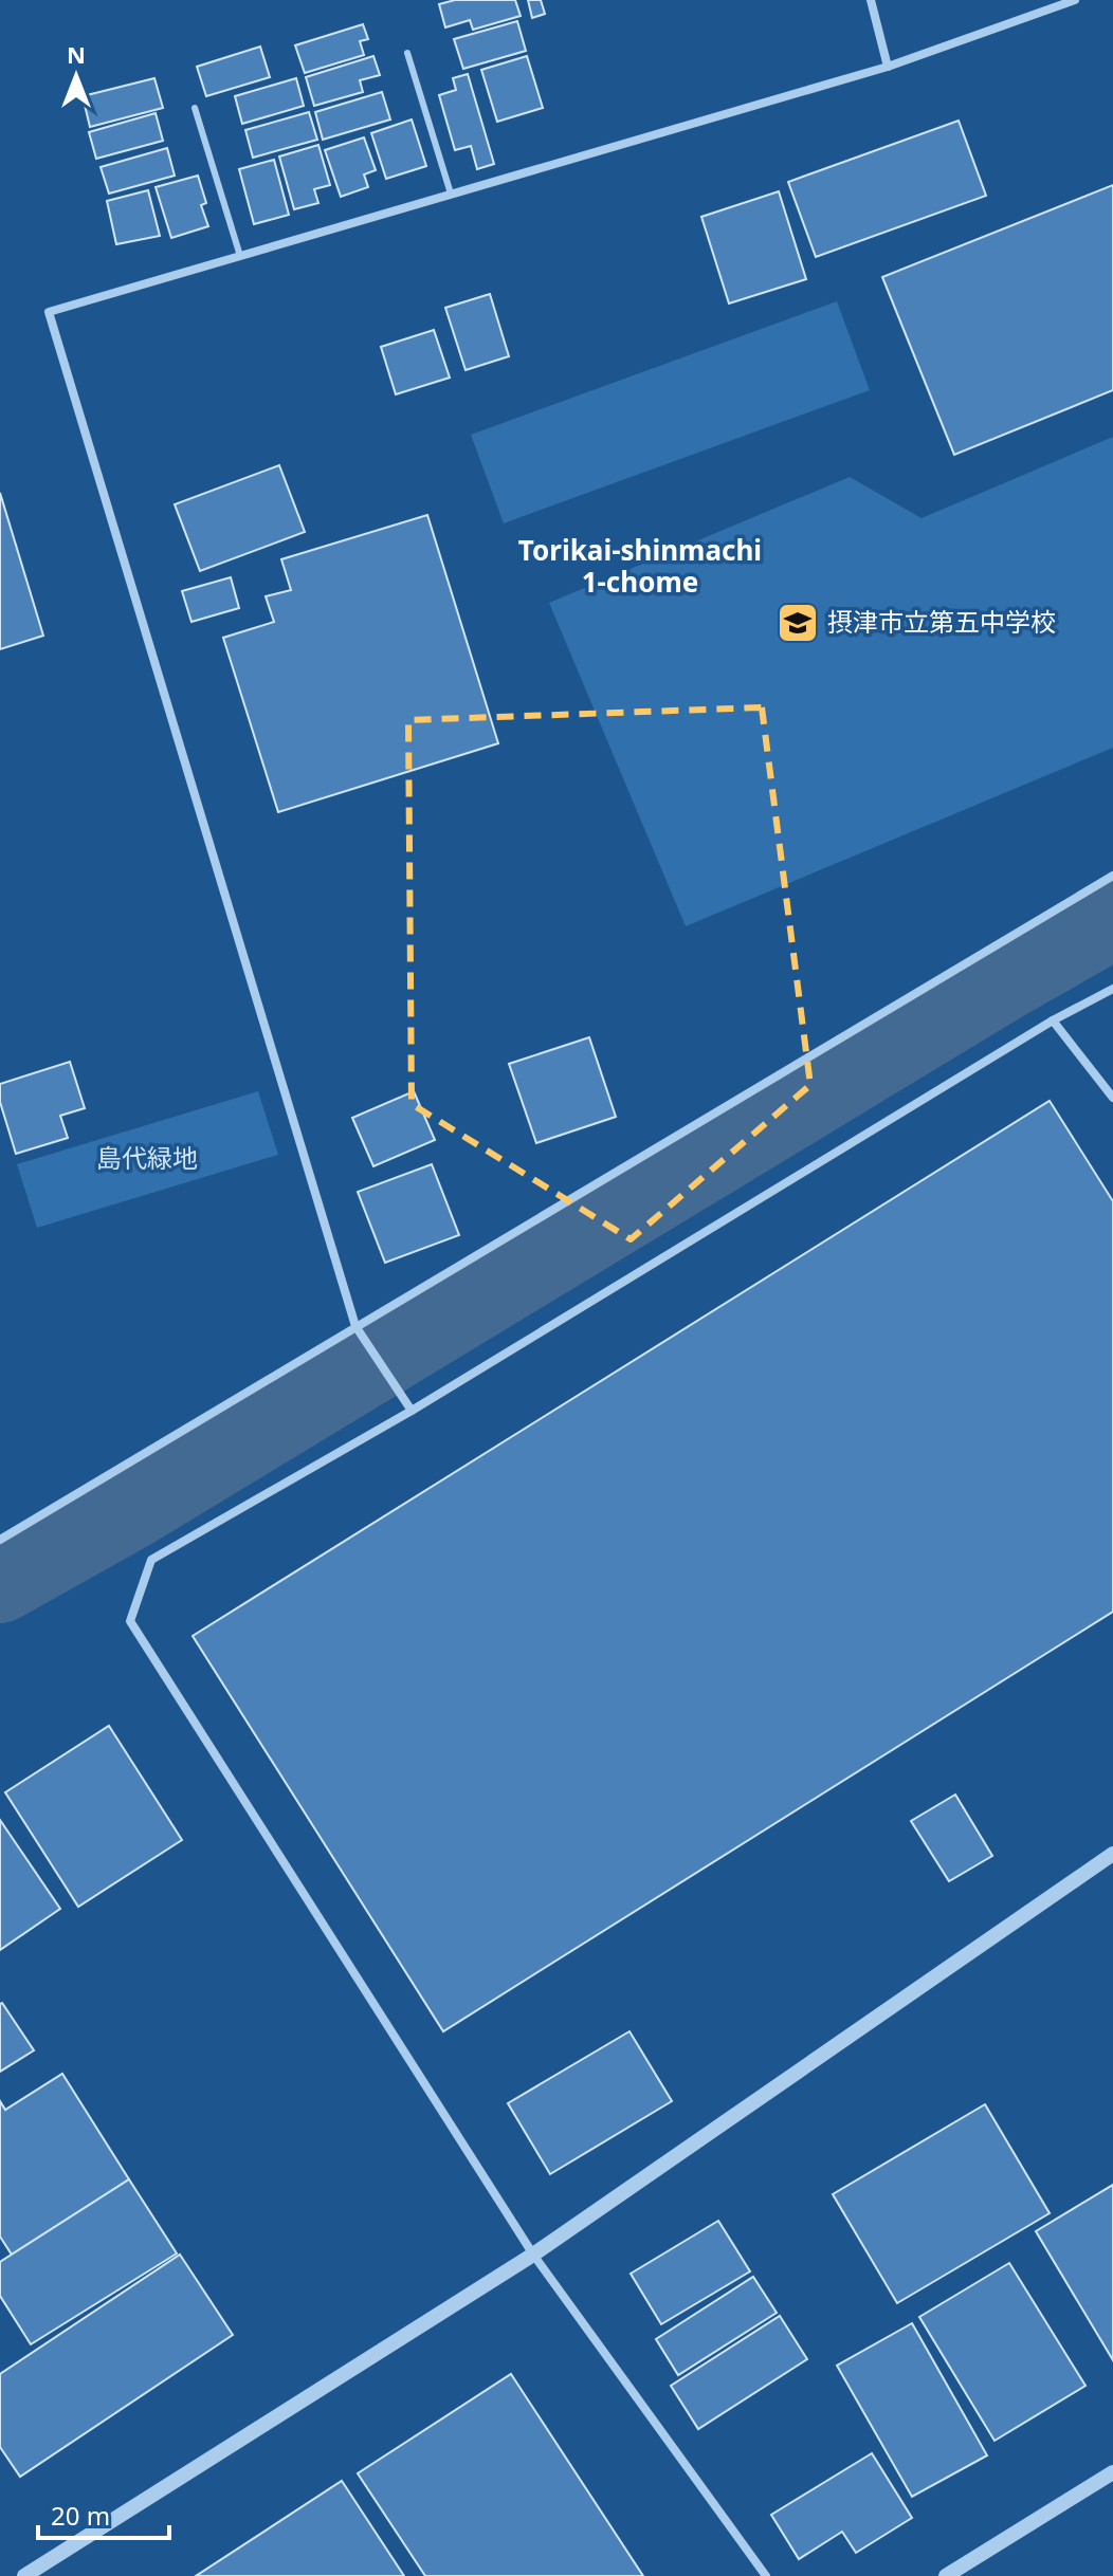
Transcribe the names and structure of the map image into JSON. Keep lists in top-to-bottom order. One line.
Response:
{"districts":["Torikai-shinmachi 1-chome"],"parks":["島代緑地"],"places":{"school or university":["摂津市立第五中学校"]},"scale_bar":"20 m","north":"top"}
